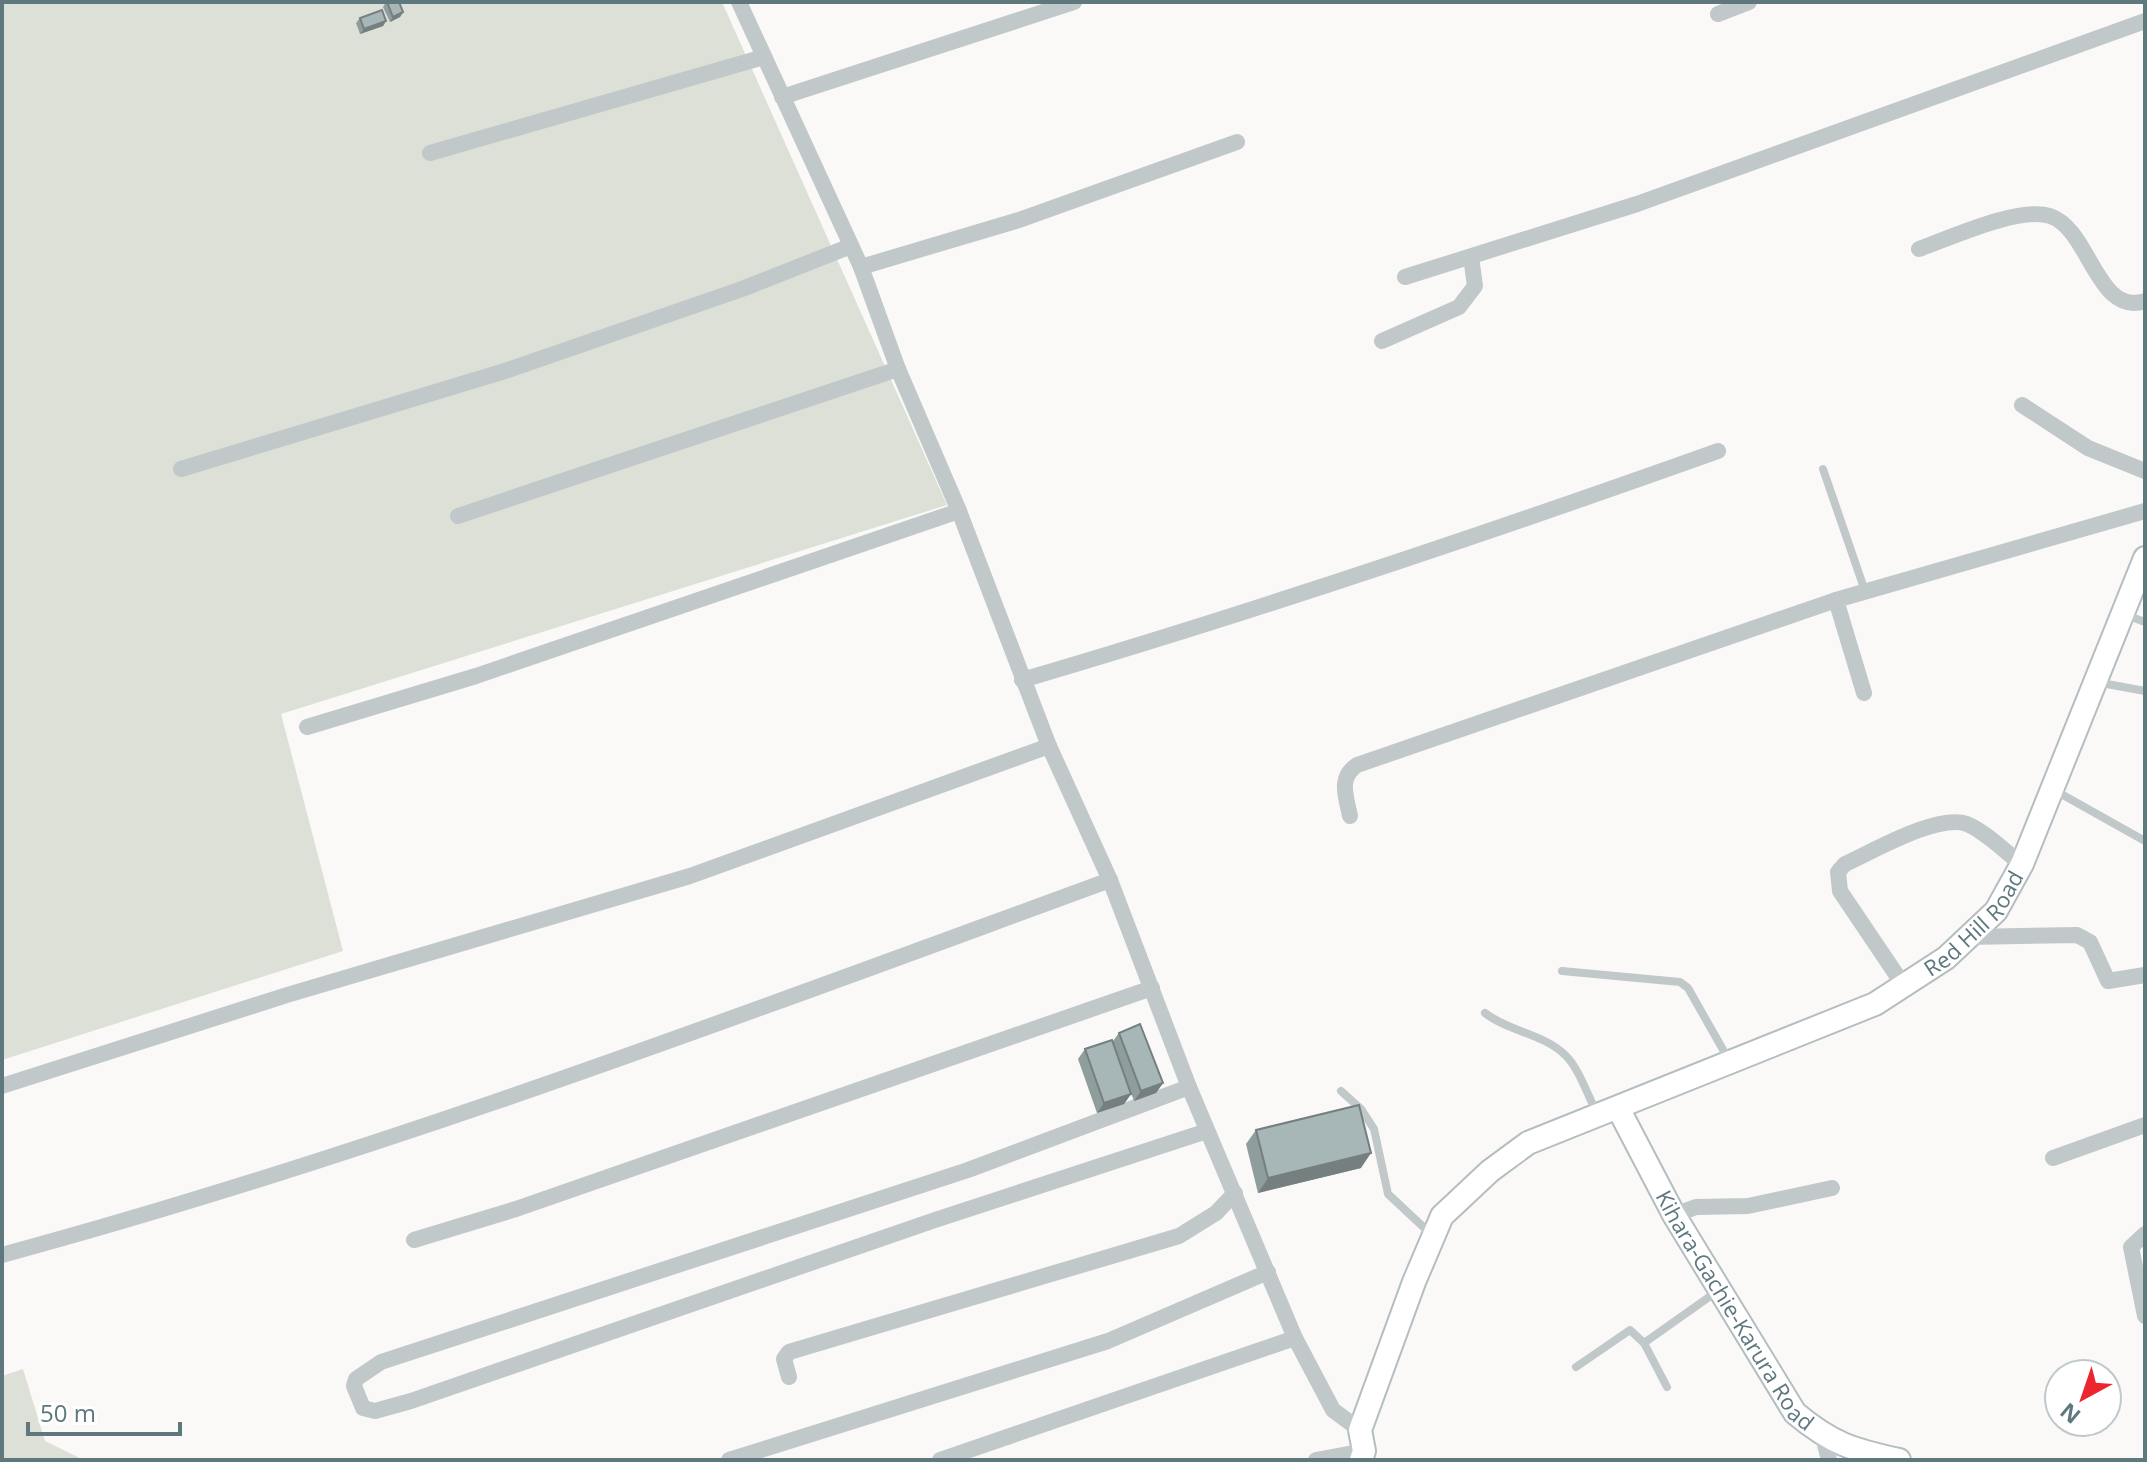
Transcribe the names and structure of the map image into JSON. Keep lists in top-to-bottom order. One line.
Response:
{"streets":{"street":["Red Hill Road","Kihara-Gachie-Karura Road"]},"crossings":[["Red Hill Road","Kihara-Gachie-Karura Road"]],"scale_bar":"50 m","north":"bottom left"}
